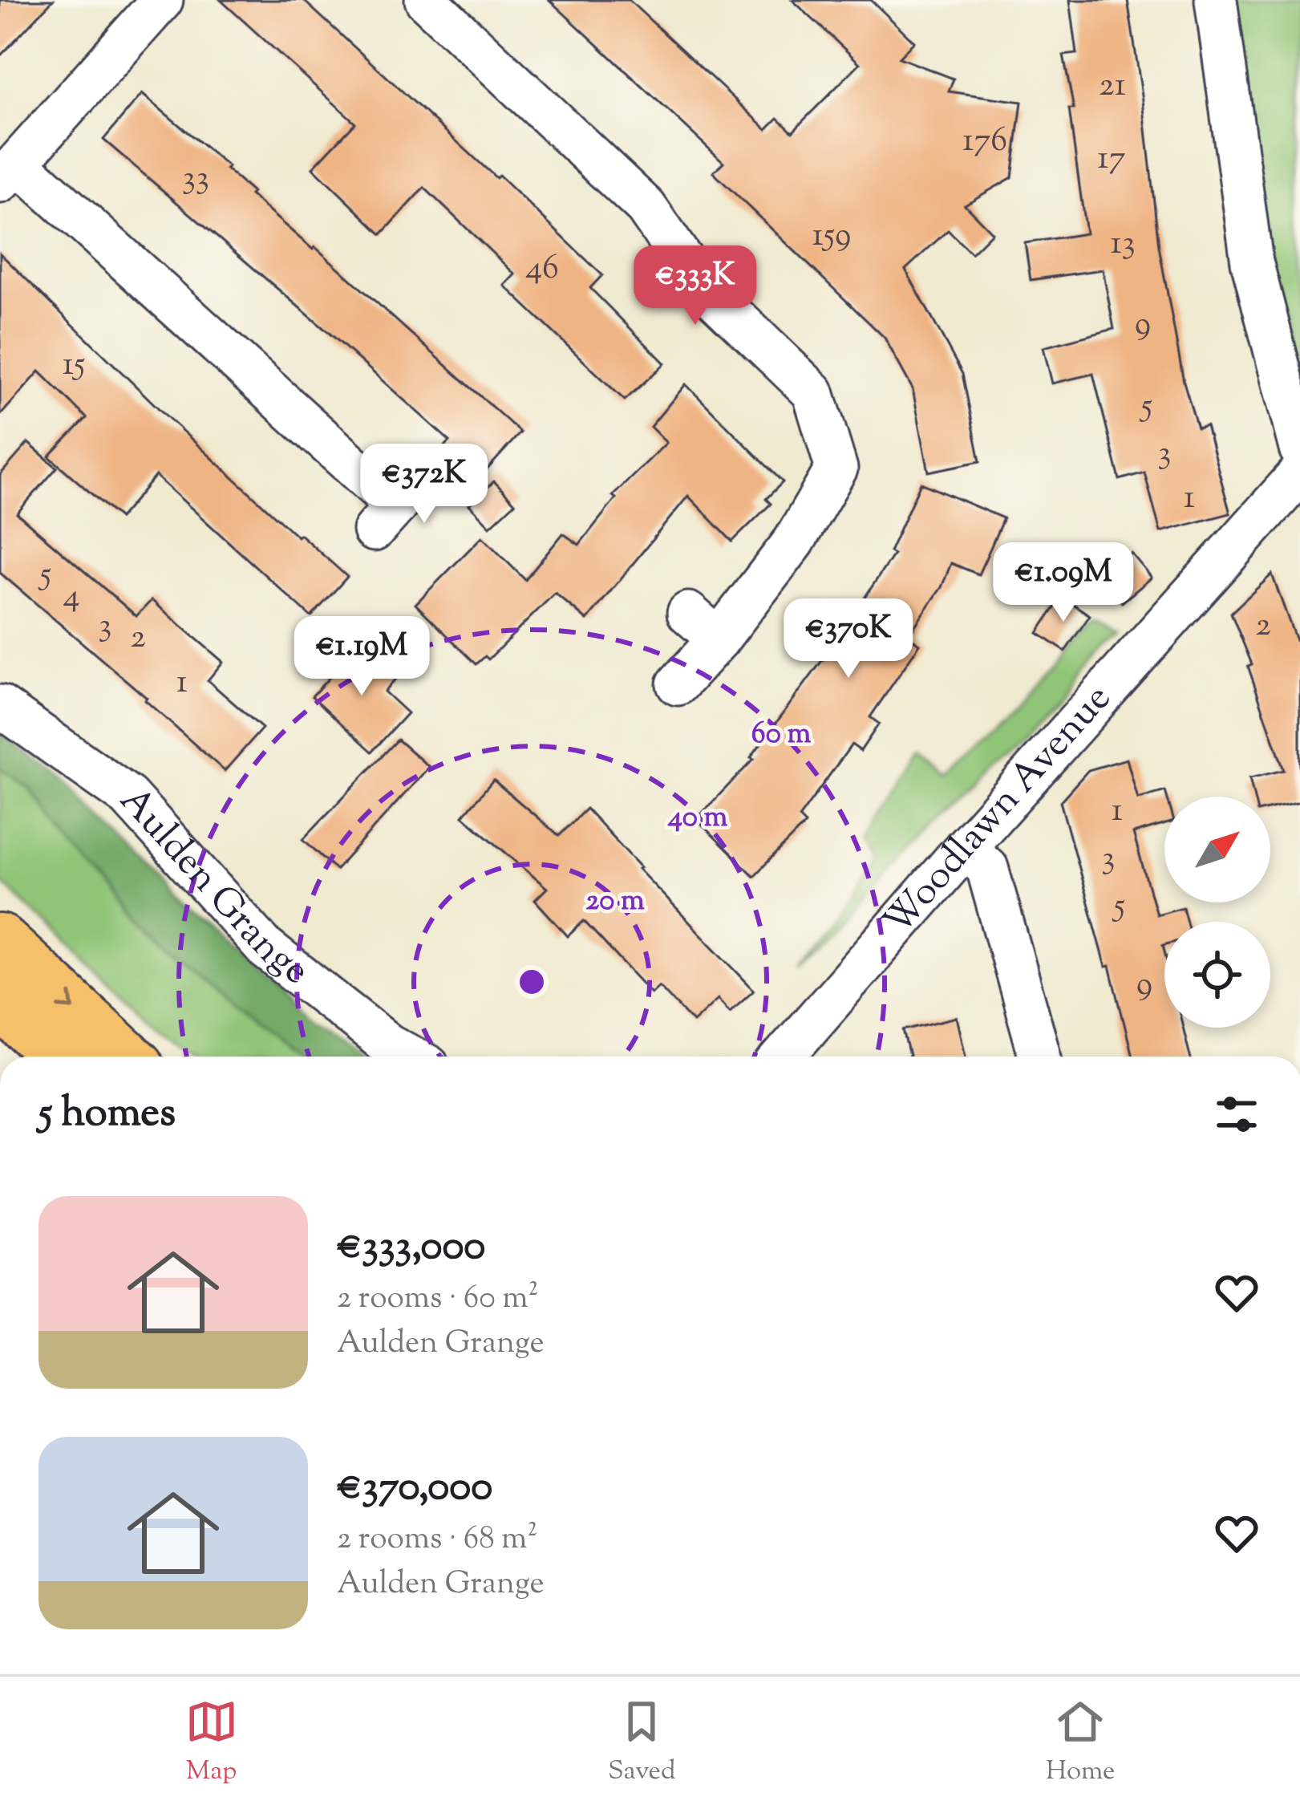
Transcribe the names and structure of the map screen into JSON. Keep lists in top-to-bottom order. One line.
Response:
{"streets":{"street":["Woodlawn Avenue","Aulden Grange"]},"house_numbers":["21","176","17","33","159","13","46","9","15","5","3","1","5","4","2","3","2","1","1","3","5","9"],"north":"top right","page":{"price":["€333K","€372K","€1.09M","€370K","€1.19M"],"heading":"5 homes","list":[{"name":"€333,000","note":"2 rooms · 60 m² · Aulden Grange"},{"name":"€370,000","note":"2 rooms · 68 m² · Aulden Grange"}],"tabs":["Map","Saved","Home"]},"rings":["60 m","40 m","20 m"]}
